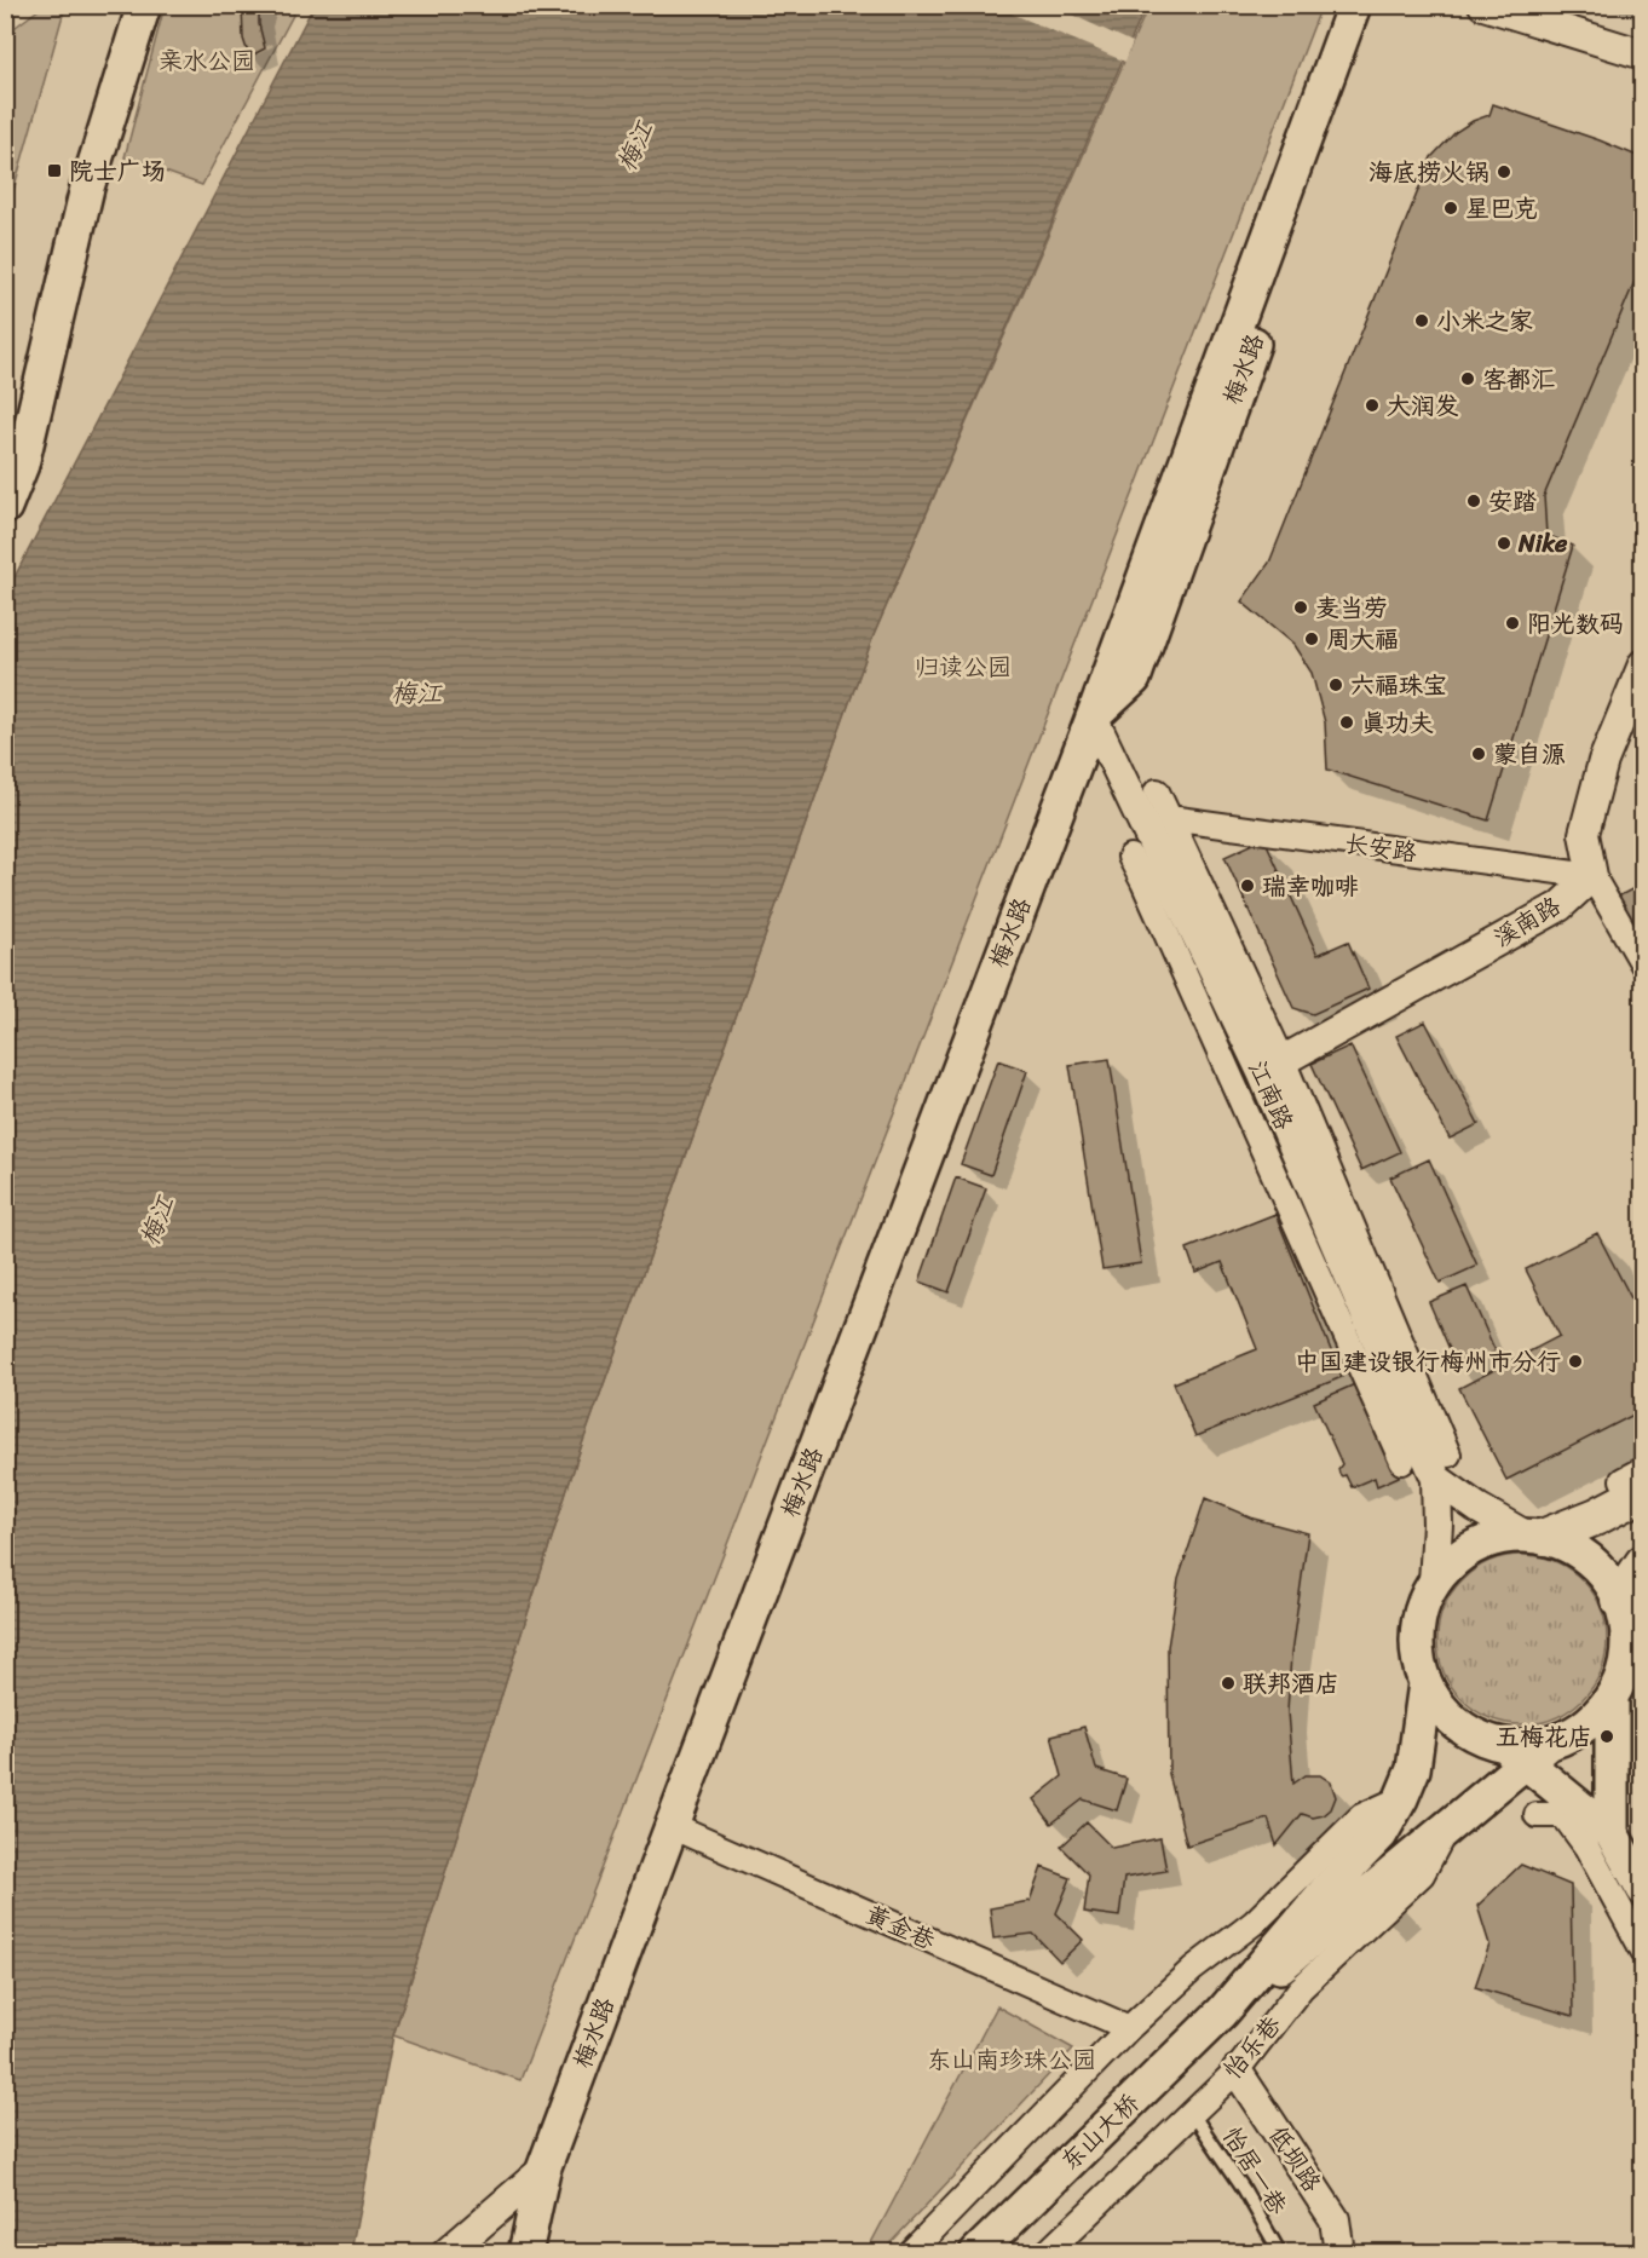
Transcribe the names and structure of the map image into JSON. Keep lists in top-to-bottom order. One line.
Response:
{"streets":{"main road":["梅水路","东山大桥"],"street":["长安路","溪南路","江南路","黄金巷","怡乐巷","低坝路"],"lane":["怡居一巷"]},"crossings":[["梅水路","江南路"],["梅水路","黄金巷"],["长安路","溪南路"],["溪南路","江南路"],["怡乐巷","低坝路"],["怡乐巷","怡居一巷"]],"water":["梅江"],"parks":["亲水公园","归读公园","东山南珍珠公园"],"places":{"transit":["院士广场"],"other":["海底捞火锅","星巴克","小米之家","客都汇","大润发","安踏","Nike","麦当劳","阳光数码","周大福","六福珠宝","真功夫","蒙自源","瑞幸咖啡","中国建设银行梅州市分行","联邦酒店","五梅花店"]}}
